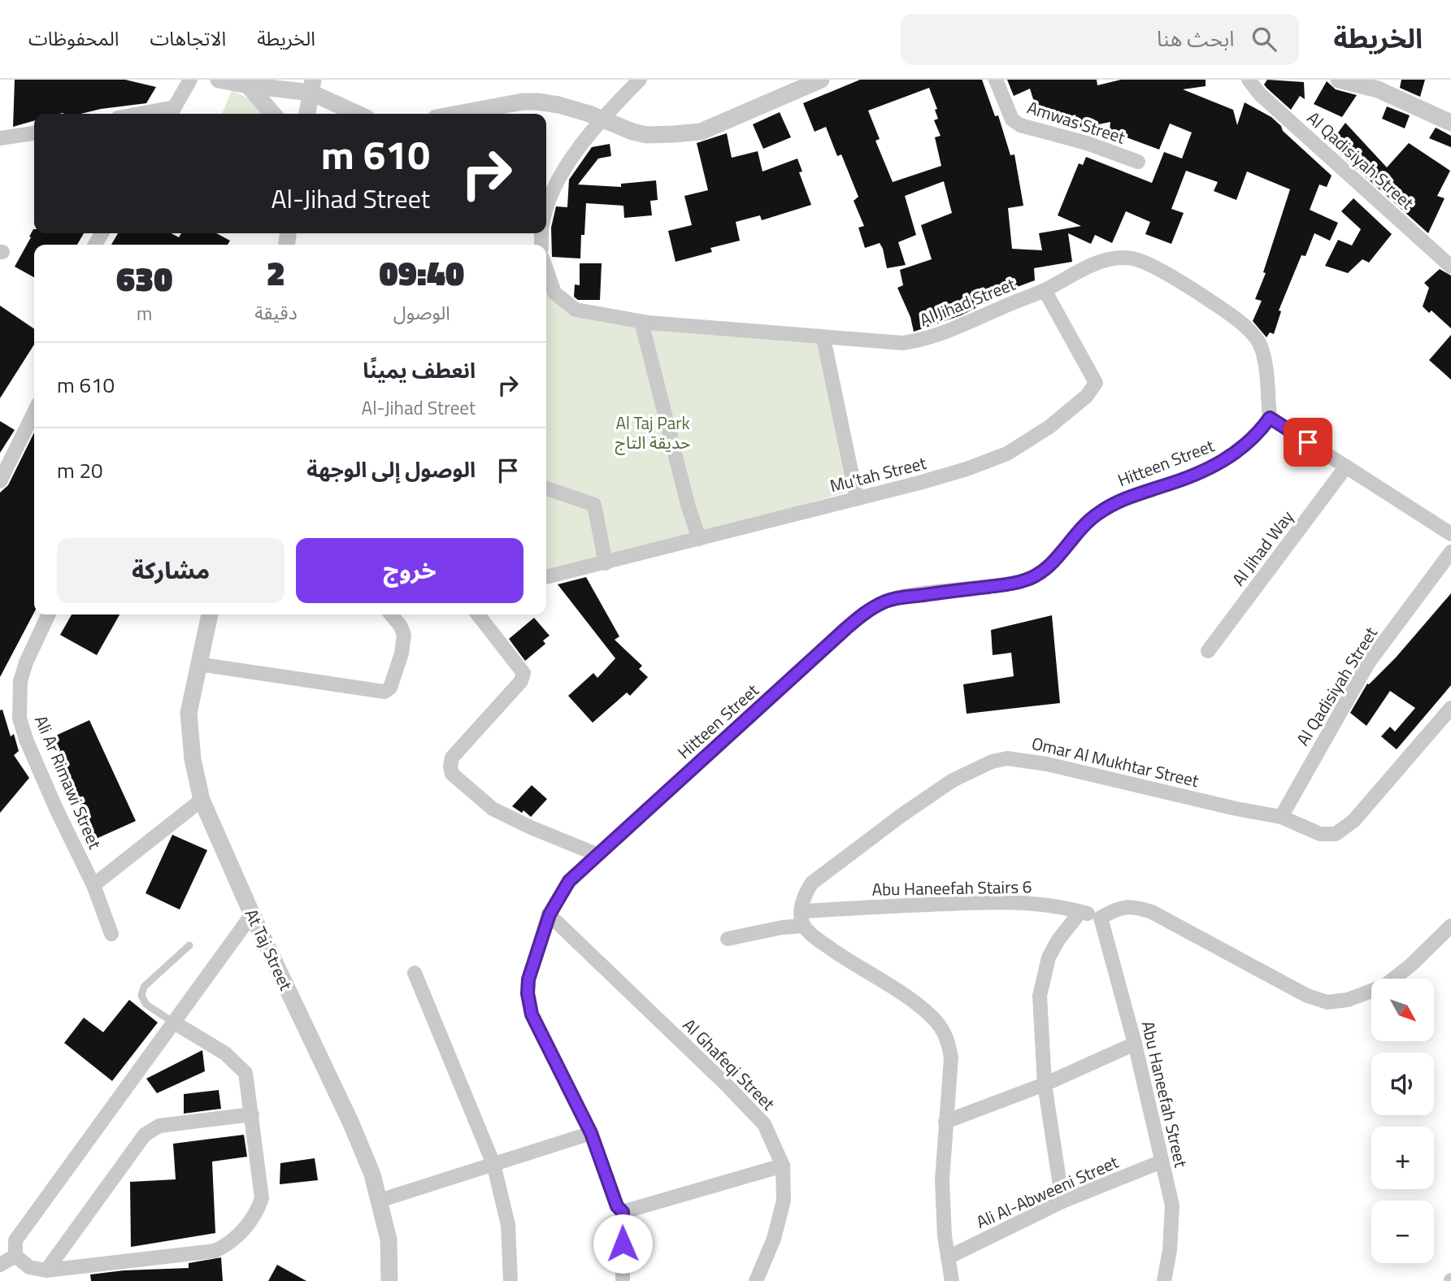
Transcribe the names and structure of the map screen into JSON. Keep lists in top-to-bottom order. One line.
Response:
{"streets":{"street":["Amwas Street","Al Qadisiyah Street","Al Jihad Street","Hitteen Street","Mu'tah Street","Al Jihad Way","Omar Al Mukhtar Street","Ali Ar Rimawi Street","Abu Haneefah Stairs 6","At Taj Street","Al Ghafeqi Street","Abu Haneefah Street","Ali Al-Abweeni Street"]},"crossings":[["Al Qadisiyah Street","Omar Al Mukhtar Street"],["Al Jihad Street","Hitteen Street"],["Al Jihad Street","Mu'tah Street"],["Hitteen Street","Al Ghafeqi Street"],["Omar Al Mukhtar Street","Abu Haneefah Stairs 6"],["Abu Haneefah Stairs 6","Abu Haneefah Street"],["Abu Haneefah Street","Ali Al-Abweeni Street"]],"parks":["Al Taj Park حديقة التاج"],"north":"bottom right","page":{"header":"الخريطة","search":"ابحث هنا","nav":["الخريطة","الاتجاهات","المحفوظات"],"turn":["610 m","Al-Jihad Street"],"eta":["09:40","الوصول","2","دقيقة","630","m"],"list":[{"name":"انعطف يمينًا","note":"Al-Jihad Street","value":"610 m"},{"name":"الوصول إلى الوجهة","value":"20 m"}],"buttons":["خروج","مشاركة"],"map_buttons":["+","−"]}}
